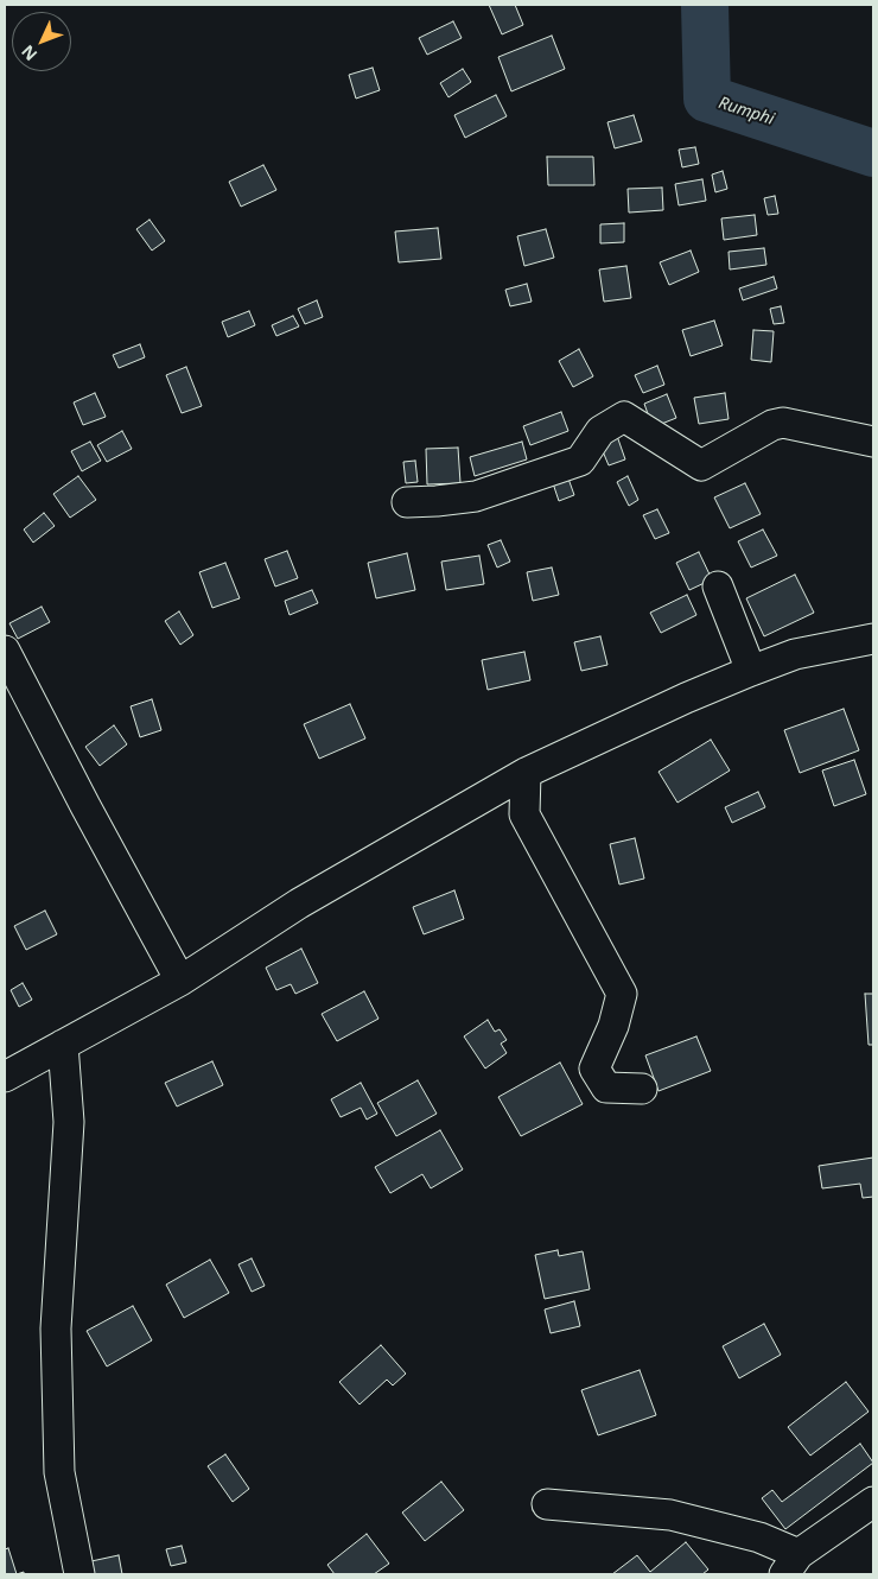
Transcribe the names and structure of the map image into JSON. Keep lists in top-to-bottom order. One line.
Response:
{"water":["Rumphi"],"north":"bottom left"}
